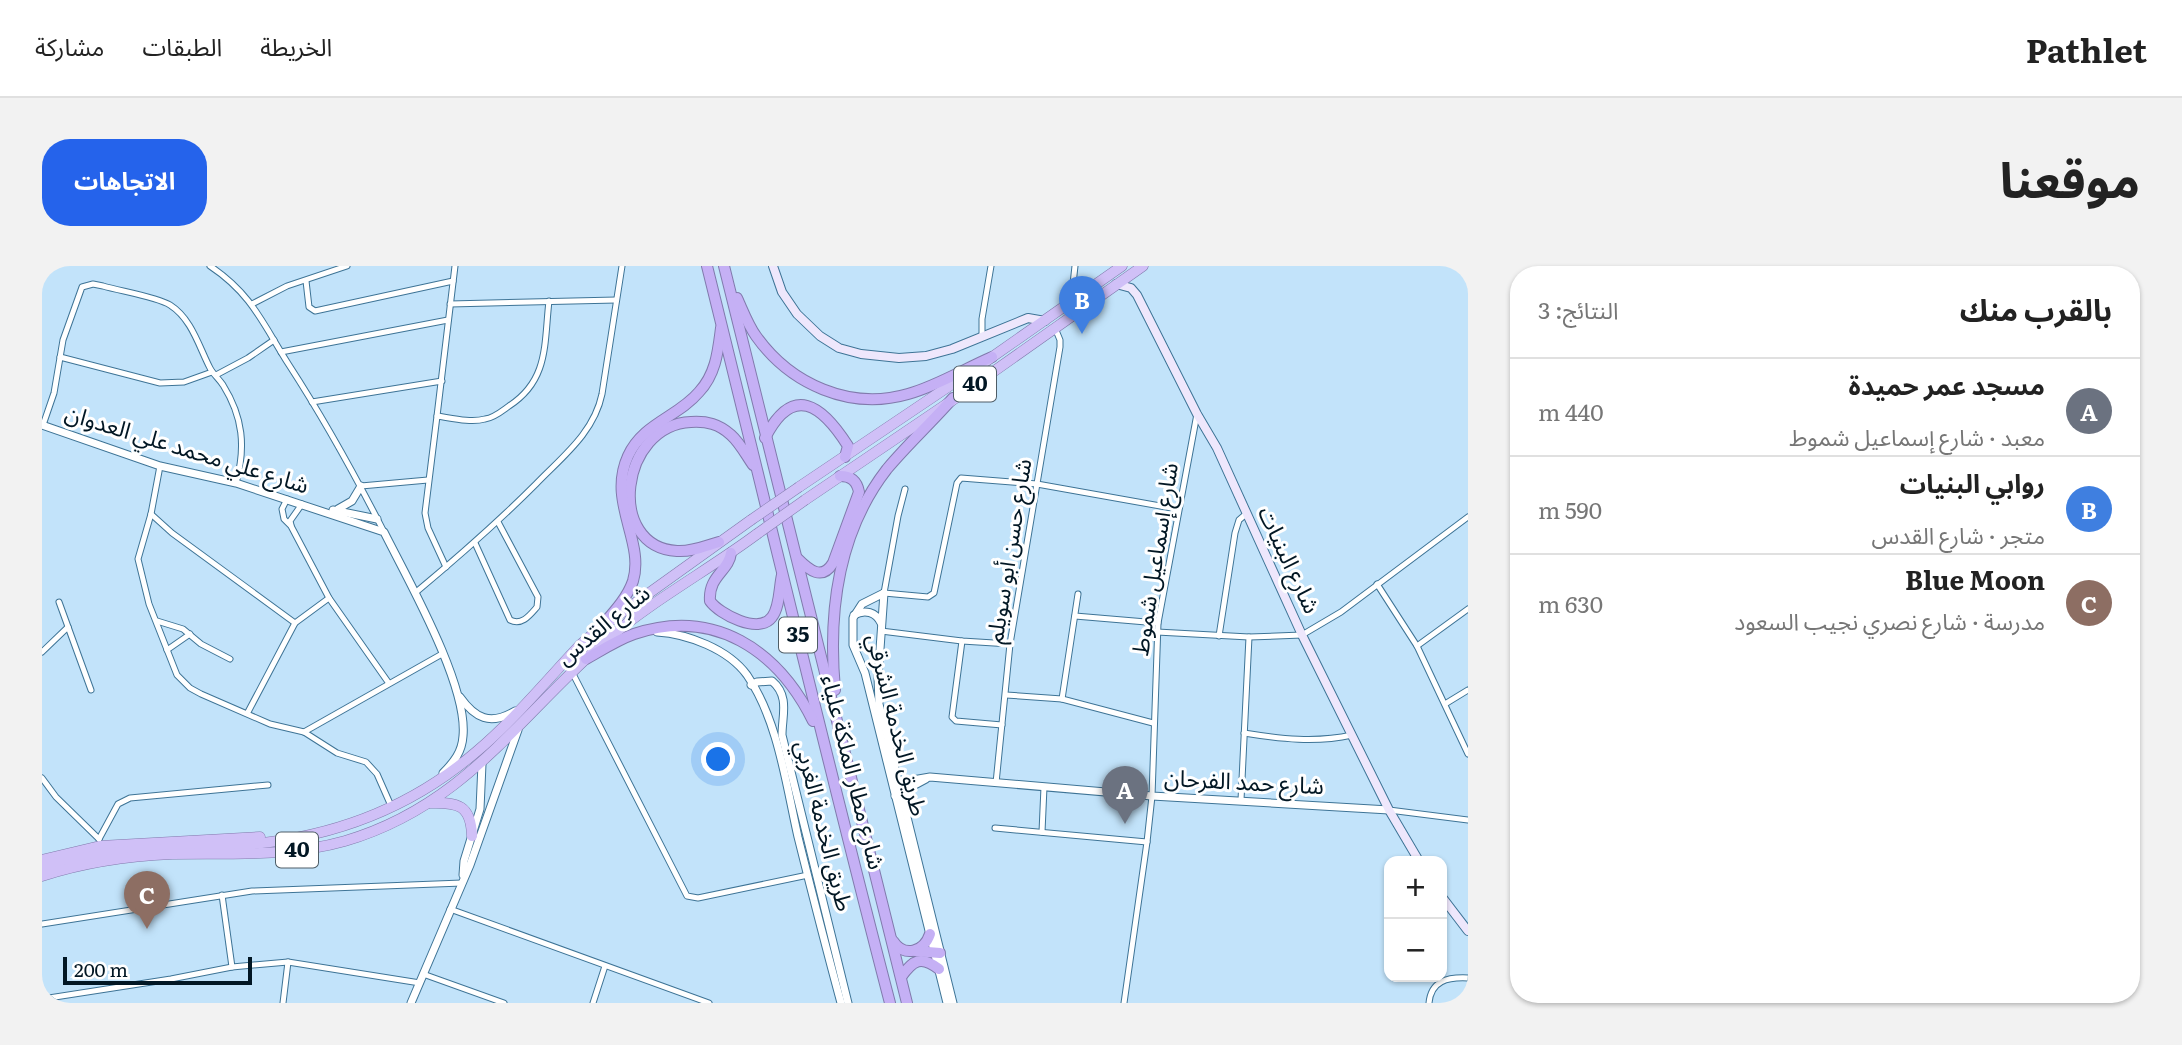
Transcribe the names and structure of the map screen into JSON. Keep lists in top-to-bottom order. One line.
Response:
{"streets":{"highway":["40","شارع القدس","35","شارع مطار الملكة علياء"],"main road":["شارع البنيات"],"street":["شارع علي محمد علي العدوان","شارع حسن أبو سويلم","شارع إسماعيل شموط","طريق الخدمة الشرقي","شارع حمد الفرحان","طريق الخدمة الغربي"]},"crossings":[["شارع حسن أبو سويلم","شارع القدس"],["شارع حسن أبو سويلم","شارع حمد الفرحان"],["شارع إسماعيل شموط","شارع البنيات"],["شارع إسماعيل شموط","شارع حمد الفرحان"],["شارع البنيات","شارع القدس"],["شارع البنيات","شارع حمد الفرحان"],["طريق الخدمة الشرقي","شارع حمد الفرحان"]],"scale_bar":"200 m","page":{"header":"Pathlet","nav":["الخريطة","الطبقات","مشاركة"],"title":"موقعنا","buttons":"الاتجاهات","heading":["بالقرب منك","النتائج: 3"],"pins":["B","A","C"],"list":[{"mark":"A","name":"مسجد عمر حميدة","note":"معبد · شارع إسماعيل شموط","value":"440 m"},{"mark":"B","name":"روابي البنيات","note":"متجر · شارع القدس","value":"590 m"},{"mark":"C","name":"Blue Moon","note":"مدرسة · شارع نصري نجيب السعود","value":"630 m"}],"map_buttons":["+","−"],"scale":"200 m"}}
